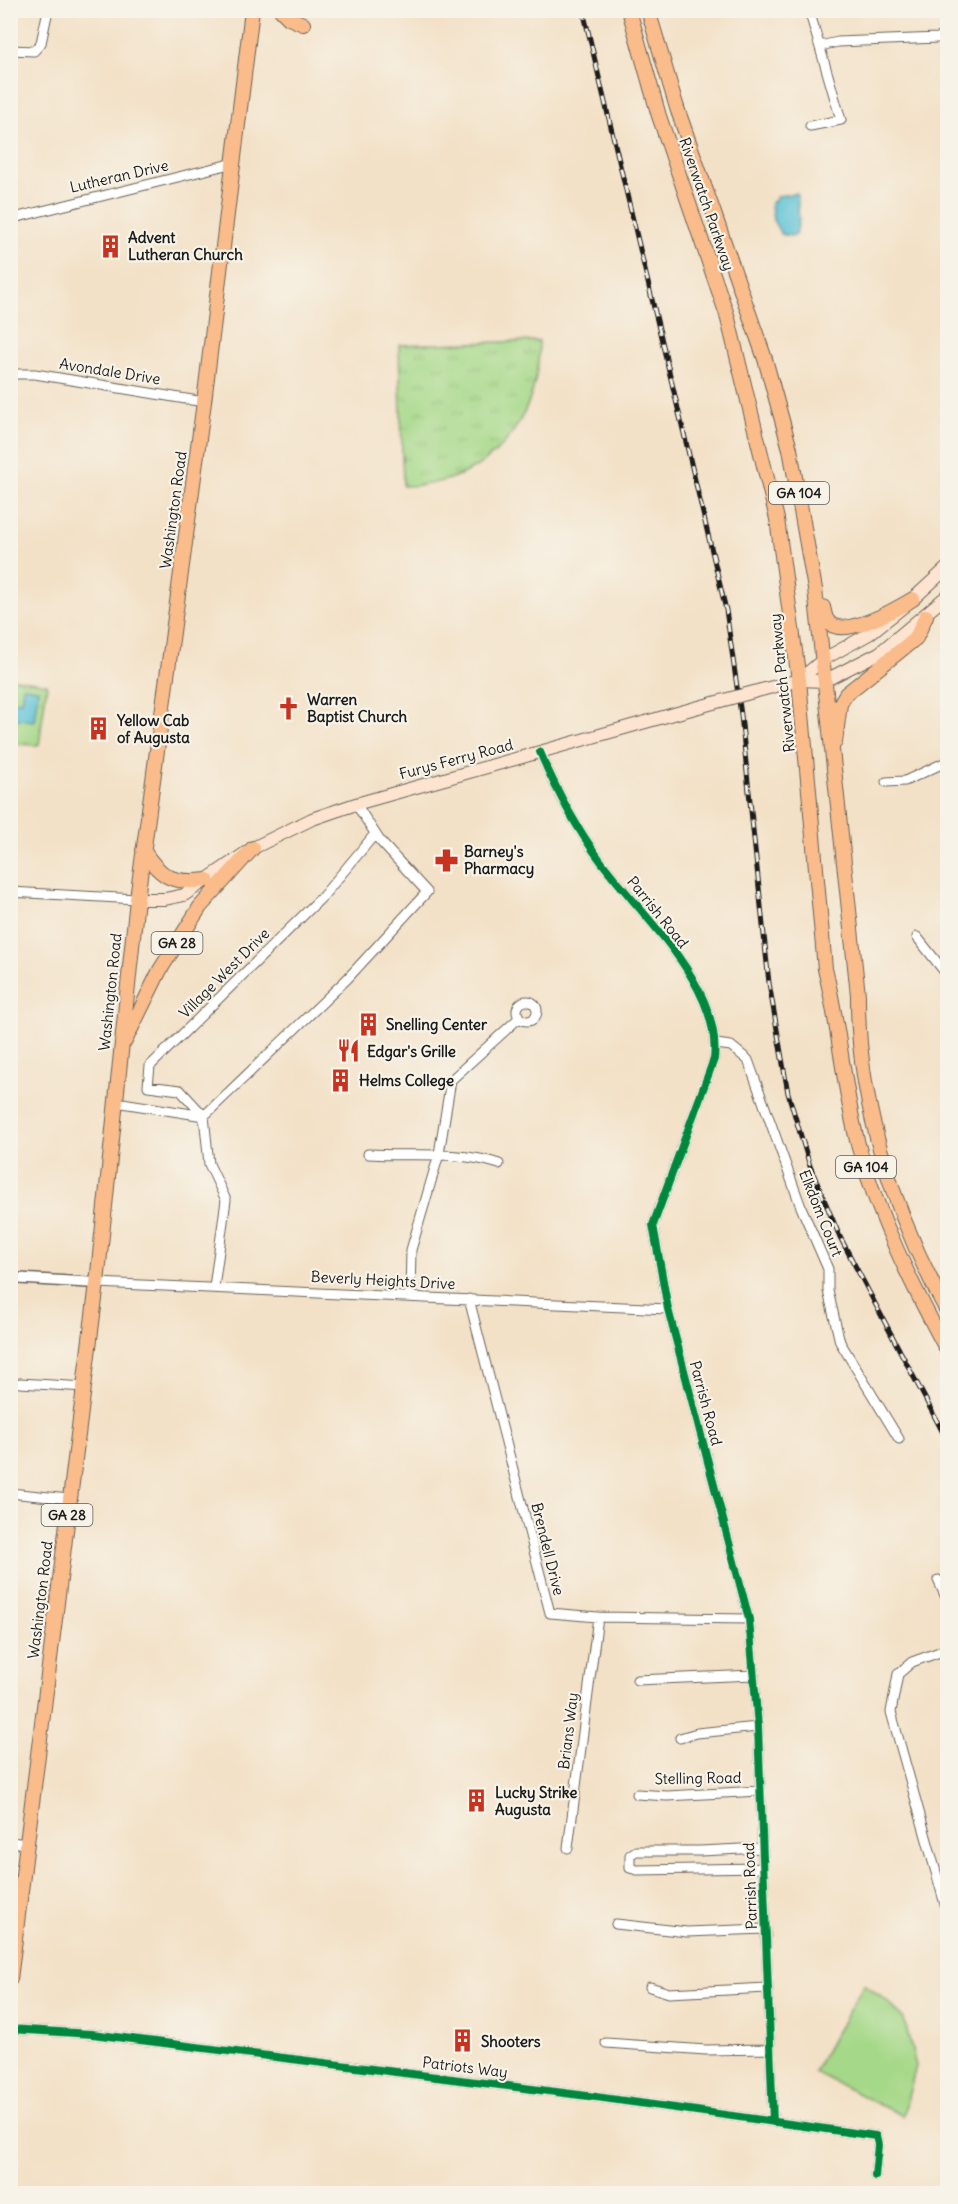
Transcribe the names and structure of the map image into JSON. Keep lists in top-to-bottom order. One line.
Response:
{"streets":{"main road":["Riverwatch Parkway","GA 104","Washington Road","Furys Ferry Road","GA 28"],"street":["Lutheran Drive","Avondale Drive","Parrish Road","Village West Drive","Elkdom Court","Beverly Heights Drive","Brendell Drive","Brians Way","Stelling Road","Patriots Way"]},"crossings":[["Lutheran Drive","Washington Road"],["Riverwatch Parkway","Furys Ferry Road"],["Avondale Drive","Washington Road"],["Washington Road","Furys Ferry Road"],["Washington Road","GA 28"],["Washington Road","Beverly Heights Drive"],["Furys Ferry Road","Parrish Road"],["Furys Ferry Road","GA 28"],["Parrish Road","Elkdom Court"],["Parrish Road","Beverly Heights Drive"],["Parrish Road","Brendell Drive"],["Parrish Road","Stelling Road"],["Parrish Road","Patriots Way"],["Beverly Heights Drive","Brendell Drive"],["Brendell Drive","Brians Way"]],"places":{"building":["Advent Lutheran Church","Yellow Cab of Augusta","Snelling Center","Helms College","Lucky Strike Augusta","Shooters"],"church":["Warren Baptist Church"],"pharmacy":["Barney's Pharmacy"],"restaurant":["Edgar's Grille"]}}
